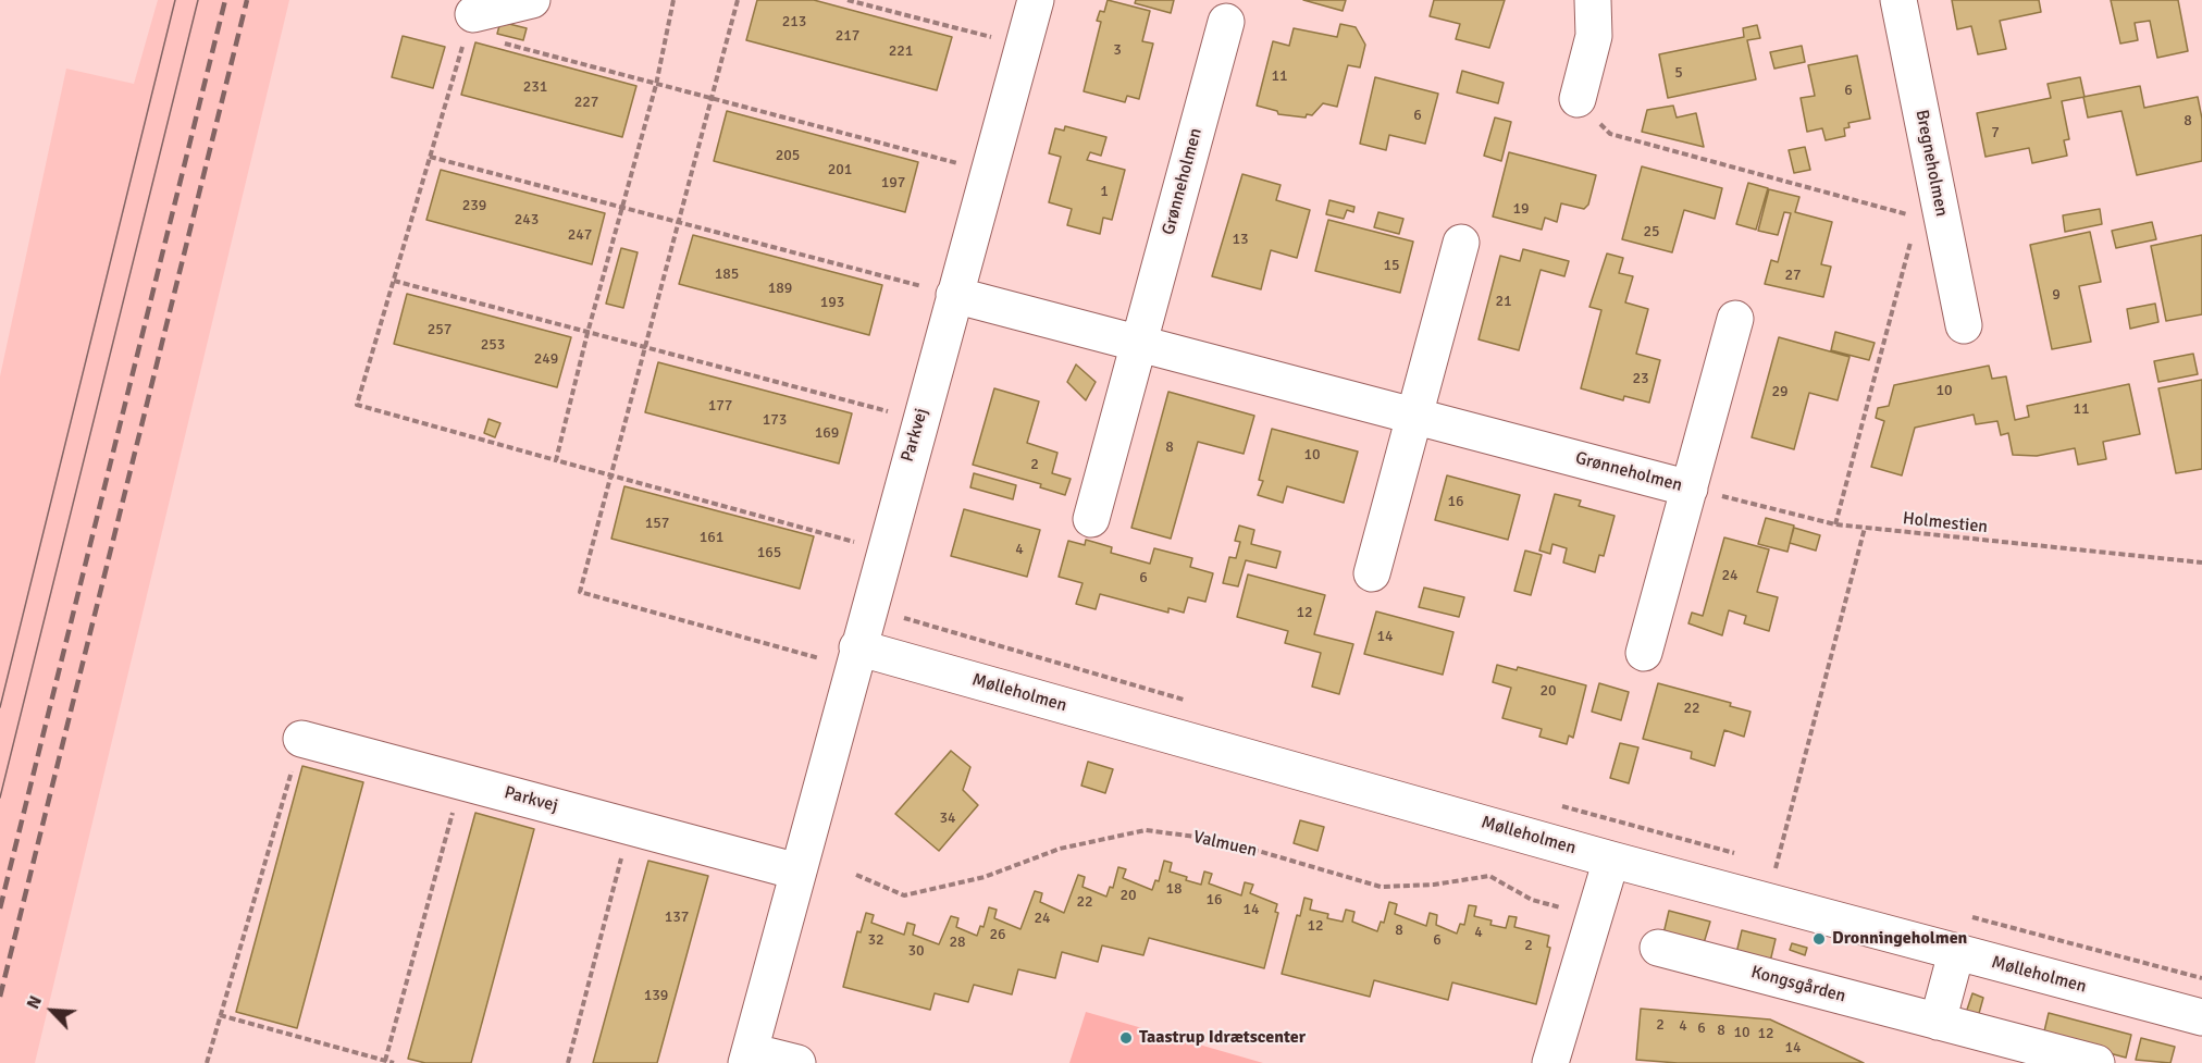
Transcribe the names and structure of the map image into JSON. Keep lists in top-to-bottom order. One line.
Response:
{"streets":{"street":["Bregneholmen","Grønneholmen","Parkvej","Mølleholmen","Kongsgården"],"path":["Holmestien","Valmuen"]},"crossings":[["Grønneholmen","Parkvej"],["Grønneholmen","Holmestien"],["Parkvej","Mølleholmen"]],"places":["Dronningeholmen","Taastrup Idrætscenter"],"house_numbers":["213","217","3","221","5","11","231","6","227","6","8","7","205","201","197","1","239","19","243","25","247","13","15","185","27","189","9","21","193","257","253","249","23","10","29","177","11","173","169","8","10","2","16","157","161","4","165","24","6","12","14","20","22","34","18","20","16","22","14","137","24","12","8","4","26","32","6","28","2","30","139","2","4","6","8","10","12","14"],"north":"top left"}
